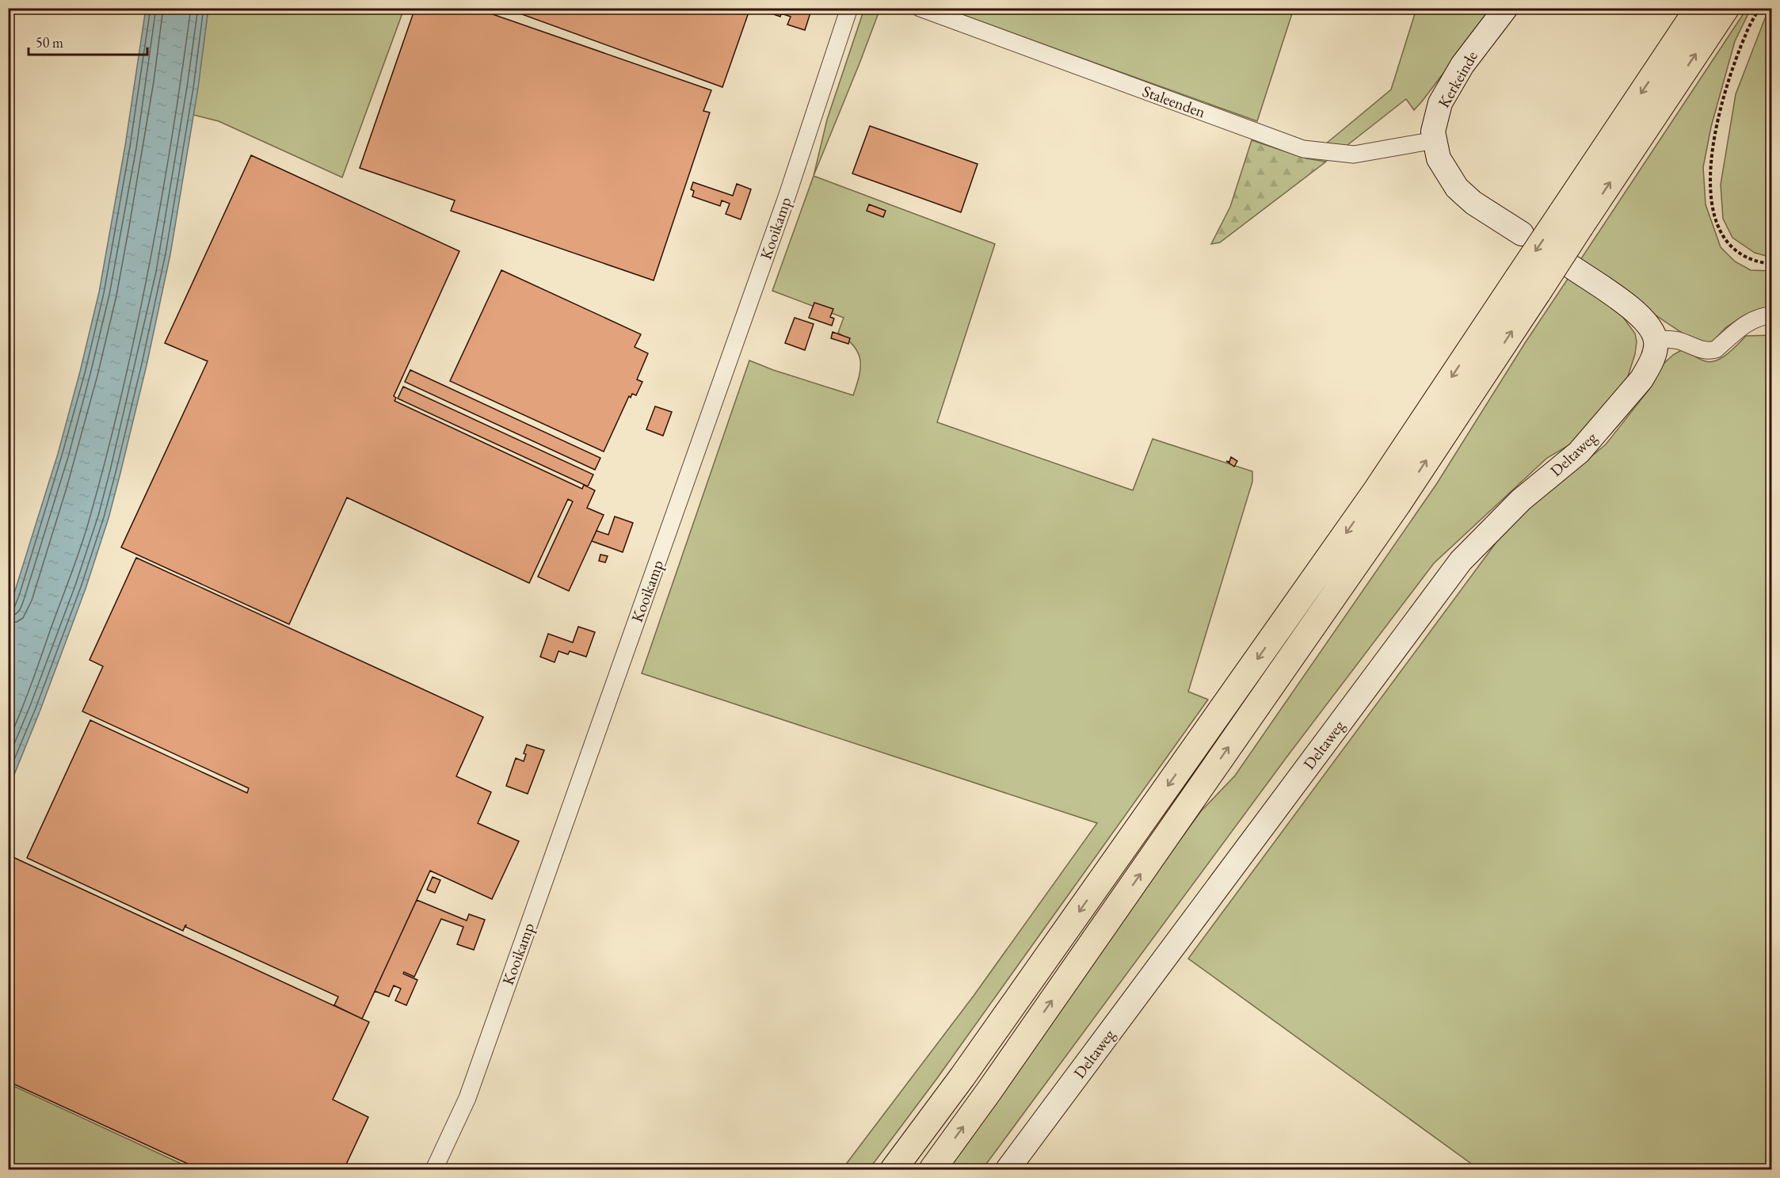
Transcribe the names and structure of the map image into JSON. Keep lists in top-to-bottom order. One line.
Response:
{"streets":{"street":["Kerkeinde","Staleenden","Kooikamp","Deltaweg"]},"crossings":[["Kerkeinde","Staleenden"]],"scale_bar":"50 m"}
